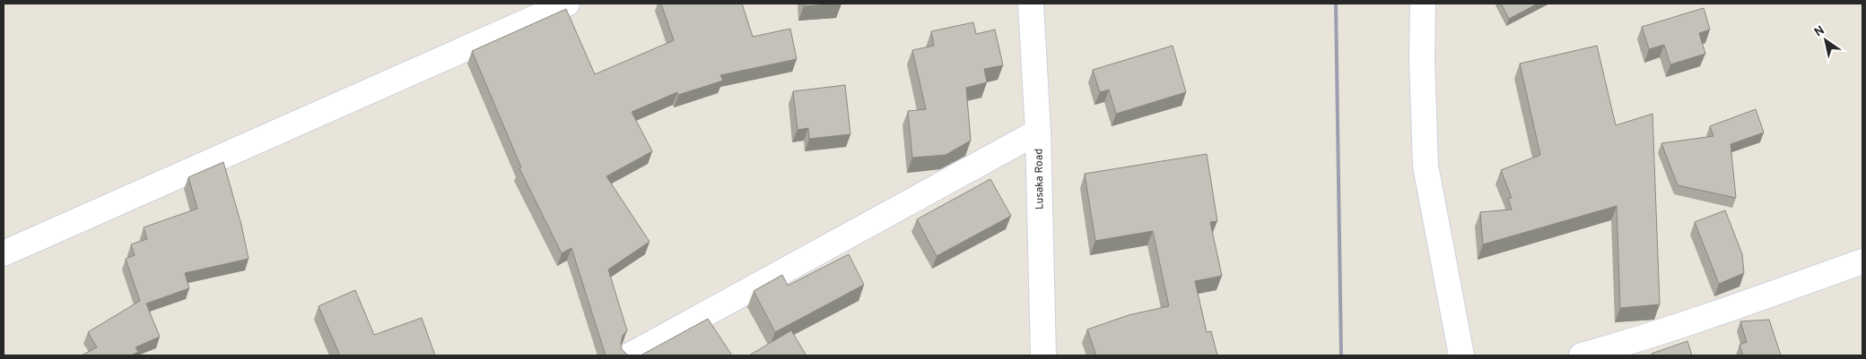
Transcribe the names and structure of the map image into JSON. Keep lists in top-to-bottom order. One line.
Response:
{"streets":{"street":["Lusaka Road"]},"north":"top left"}
